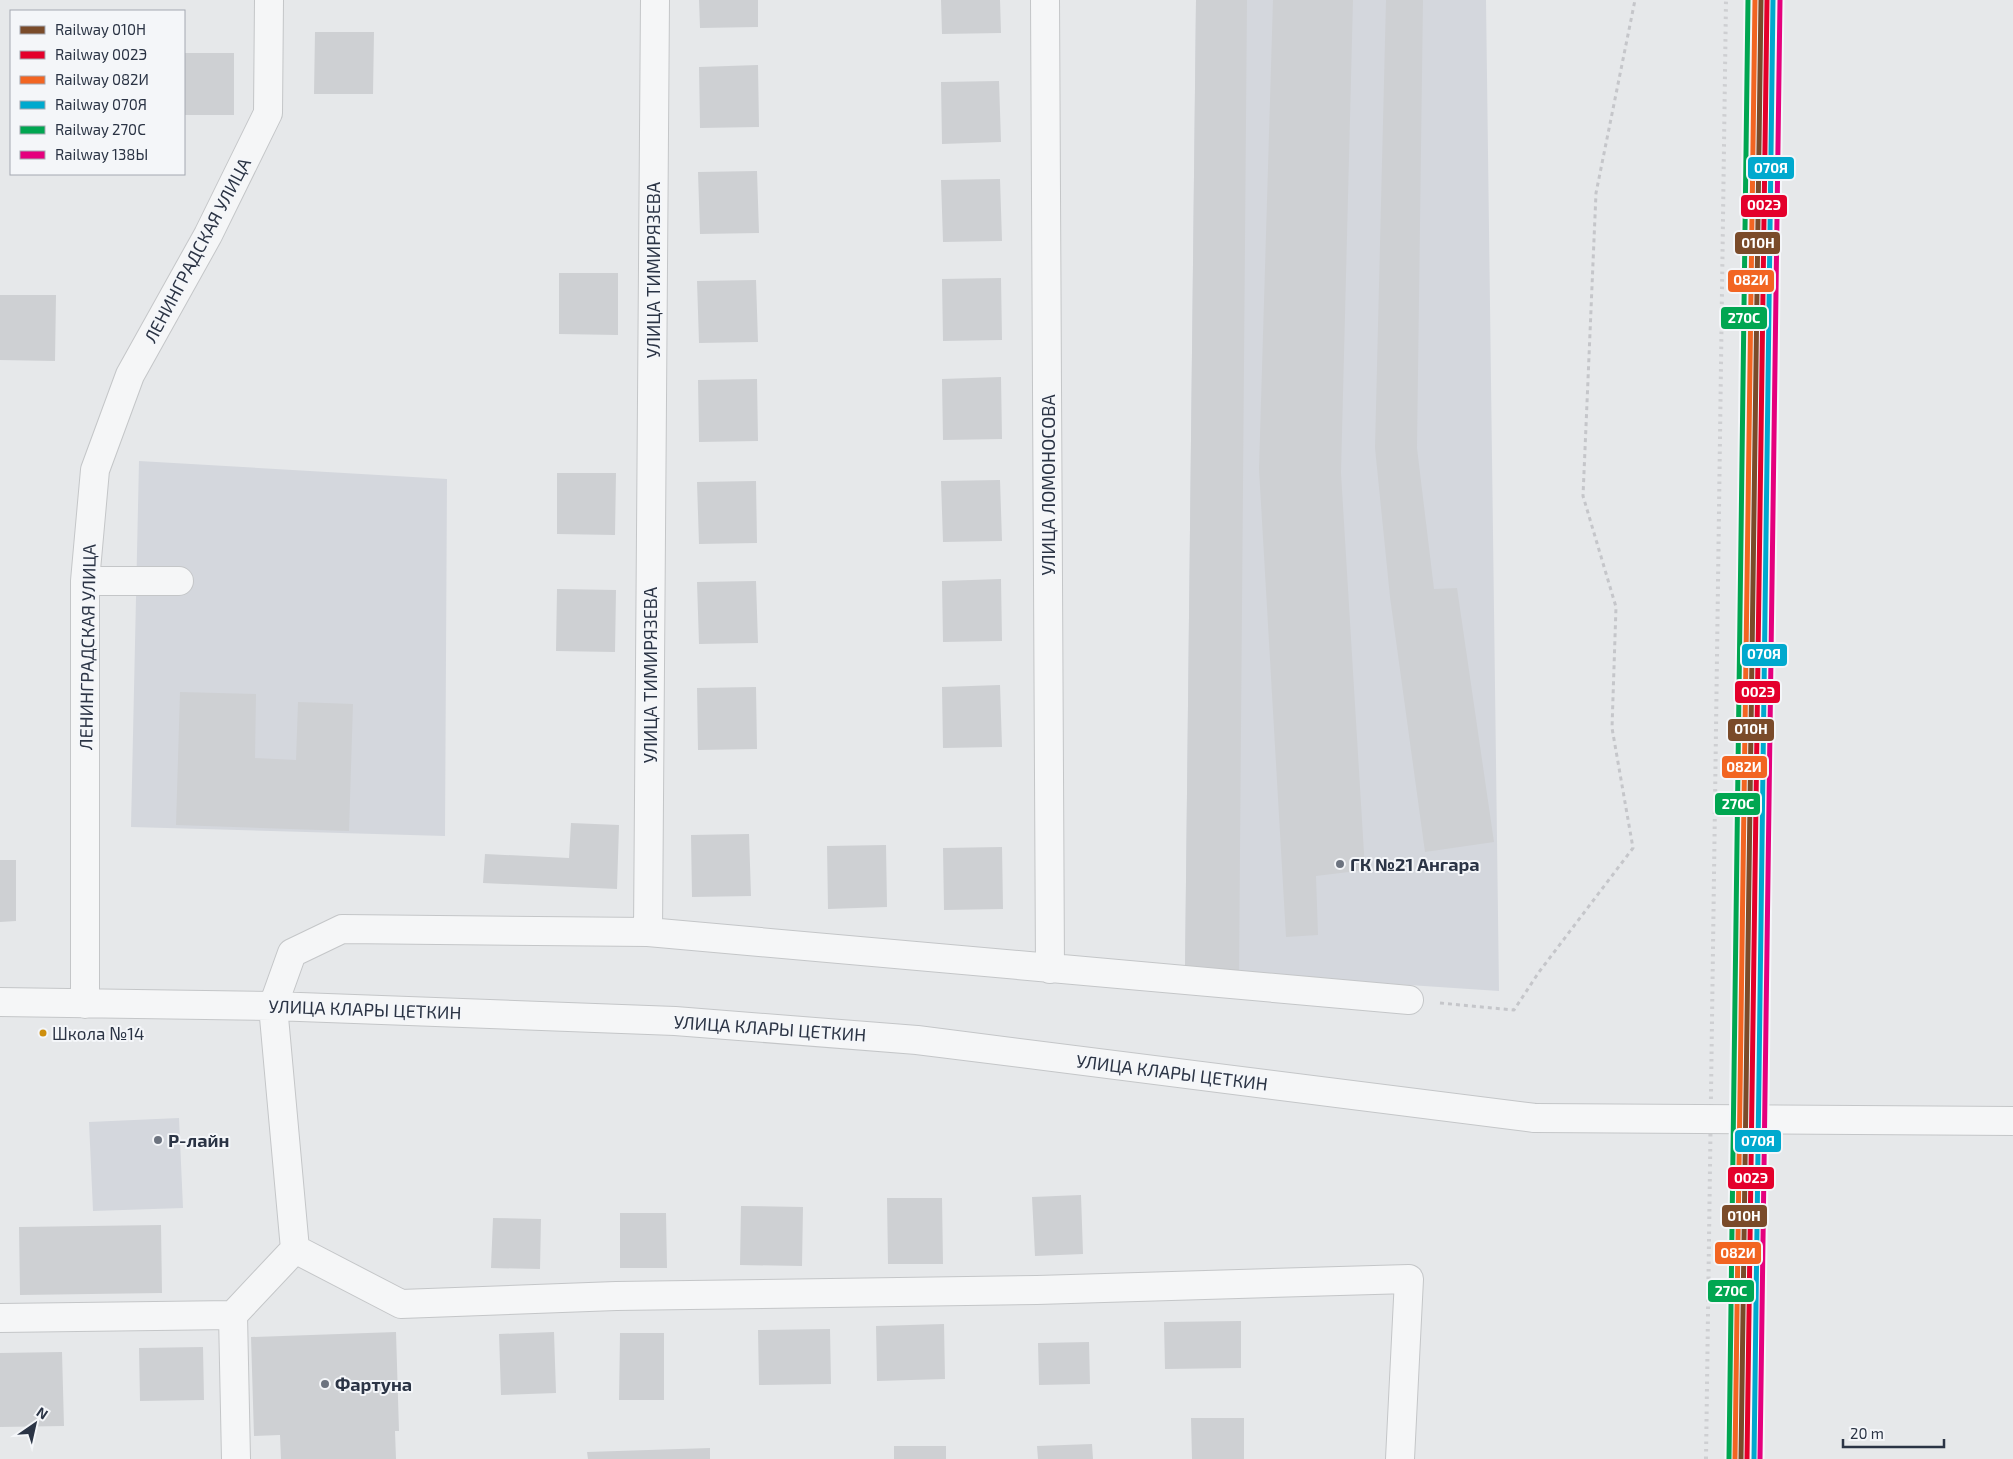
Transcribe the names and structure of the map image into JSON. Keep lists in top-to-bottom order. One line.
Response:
{"streets":{"street":["ЛЕНИНГРАДСКАЯ УЛИЦА","УЛИЦА ТИМИРЯЗЕВА","УЛИЦА ЛОМОНОСОВА","УЛИЦА КЛАРЫ ЦЕТКИН"]},"crossings":[["ЛЕНИНГРАДСКАЯ УЛИЦА","УЛИЦА КЛАРЫ ЦЕТКИН"]],"places":["ГК №21 Ангара","Школа №14","Р-лайн","Фартуна"],"lines":["rail line 010Н","rail line 002Э","rail line 082И","rail line 070Я","rail line 270С","rail line 138Ы"],"legend":["Railway 010Н","Railway 002Э","Railway 082И","Railway 070Я","Railway 270С","Railway 138Ы"],"scale_bar":"20 m","north":"top right"}
